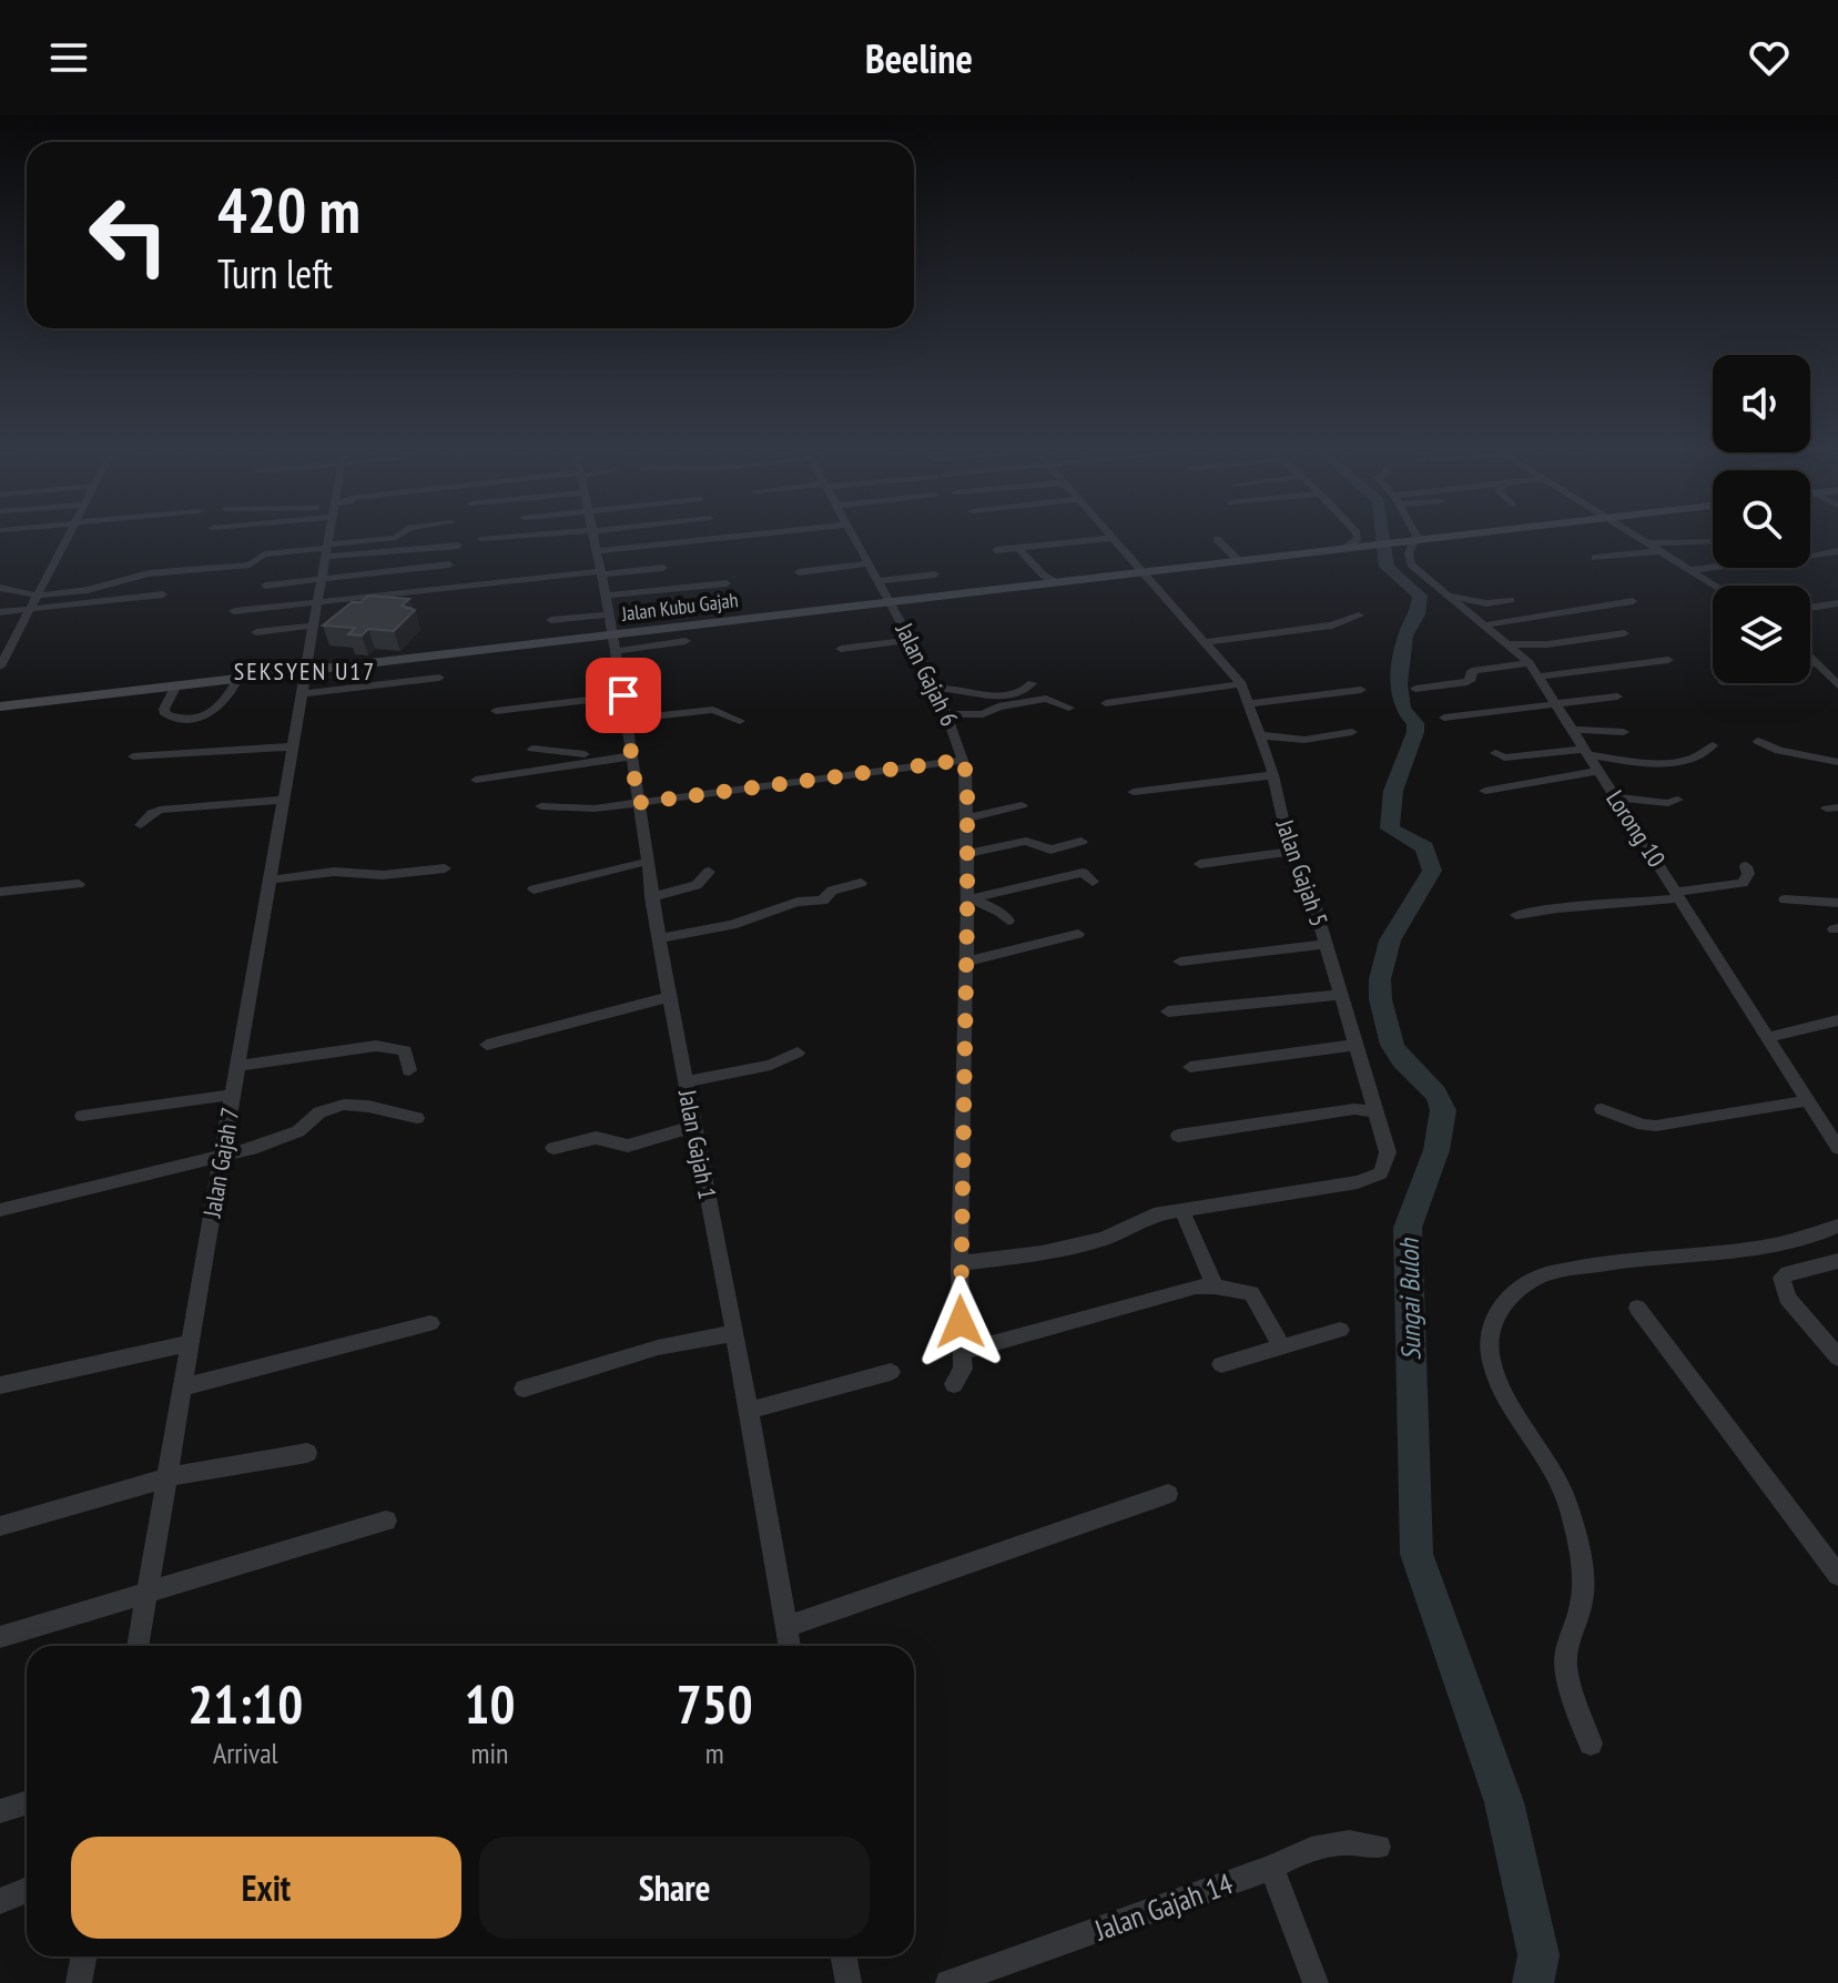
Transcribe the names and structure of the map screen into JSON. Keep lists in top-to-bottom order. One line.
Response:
{"streets":{"street":["Jalan Kubu Gajah","Jalan Gajah 6","Lorong 10","Jalan Gajah 5","Jalan Gajah 1","Jalan Gajah 7","Jalan Gajah 14"]},"crossings":[["Jalan Kubu Gajah","Jalan Gajah 6"],["Jalan Kubu Gajah","Lorong 10"],["Jalan Kubu Gajah","Jalan Gajah 5"],["Jalan Kubu Gajah","Jalan Gajah 1"],["Jalan Kubu Gajah","Jalan Gajah 7"]],"districts":["SEKSYEN U17"],"water":["Sungai Buloh"],"page":{"header":"Beeline","turn":["420 m","Turn left"],"eta":["21:10","Arrival","10","min","750","m"],"buttons":["Exit","Share"]}}
